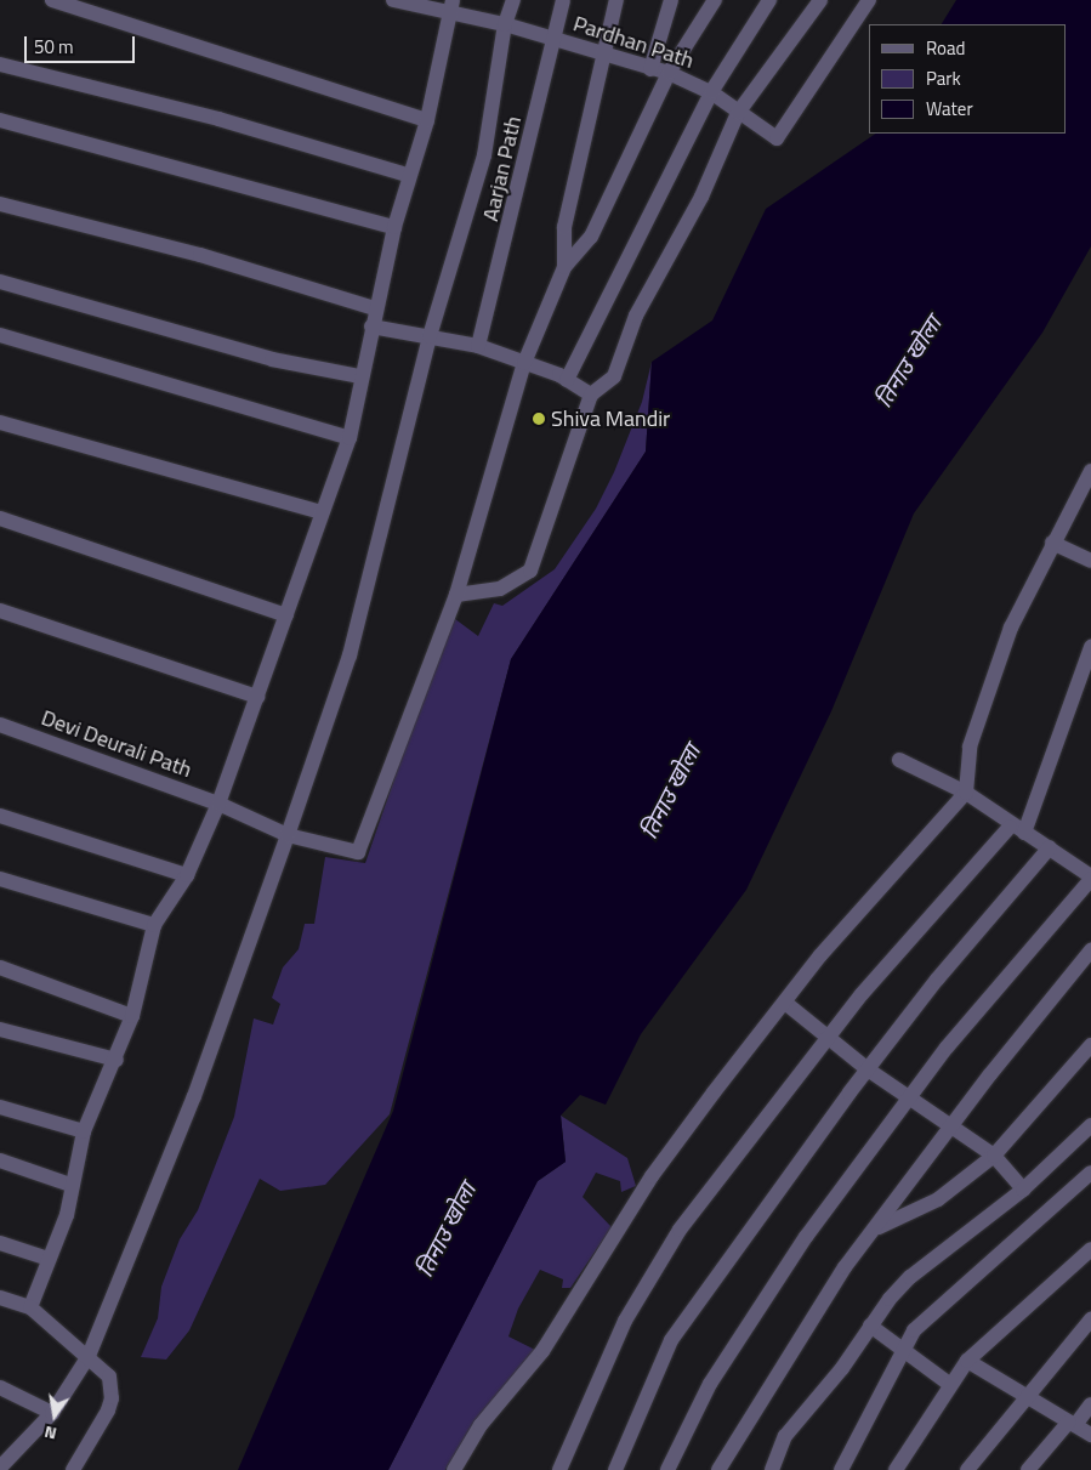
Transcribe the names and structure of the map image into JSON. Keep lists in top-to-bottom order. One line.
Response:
{"streets":{"street":["Pardhan Path","Aarjan Path","Devi Deurali Path"]},"crossings":[["Pardhan Path","Aarjan Path"]],"water":["तिनाउ खोला"],"places":["Shiva Mandir"],"legend":["Road","Park","Water"],"scale_bar":"50 m","north":"bottom"}
